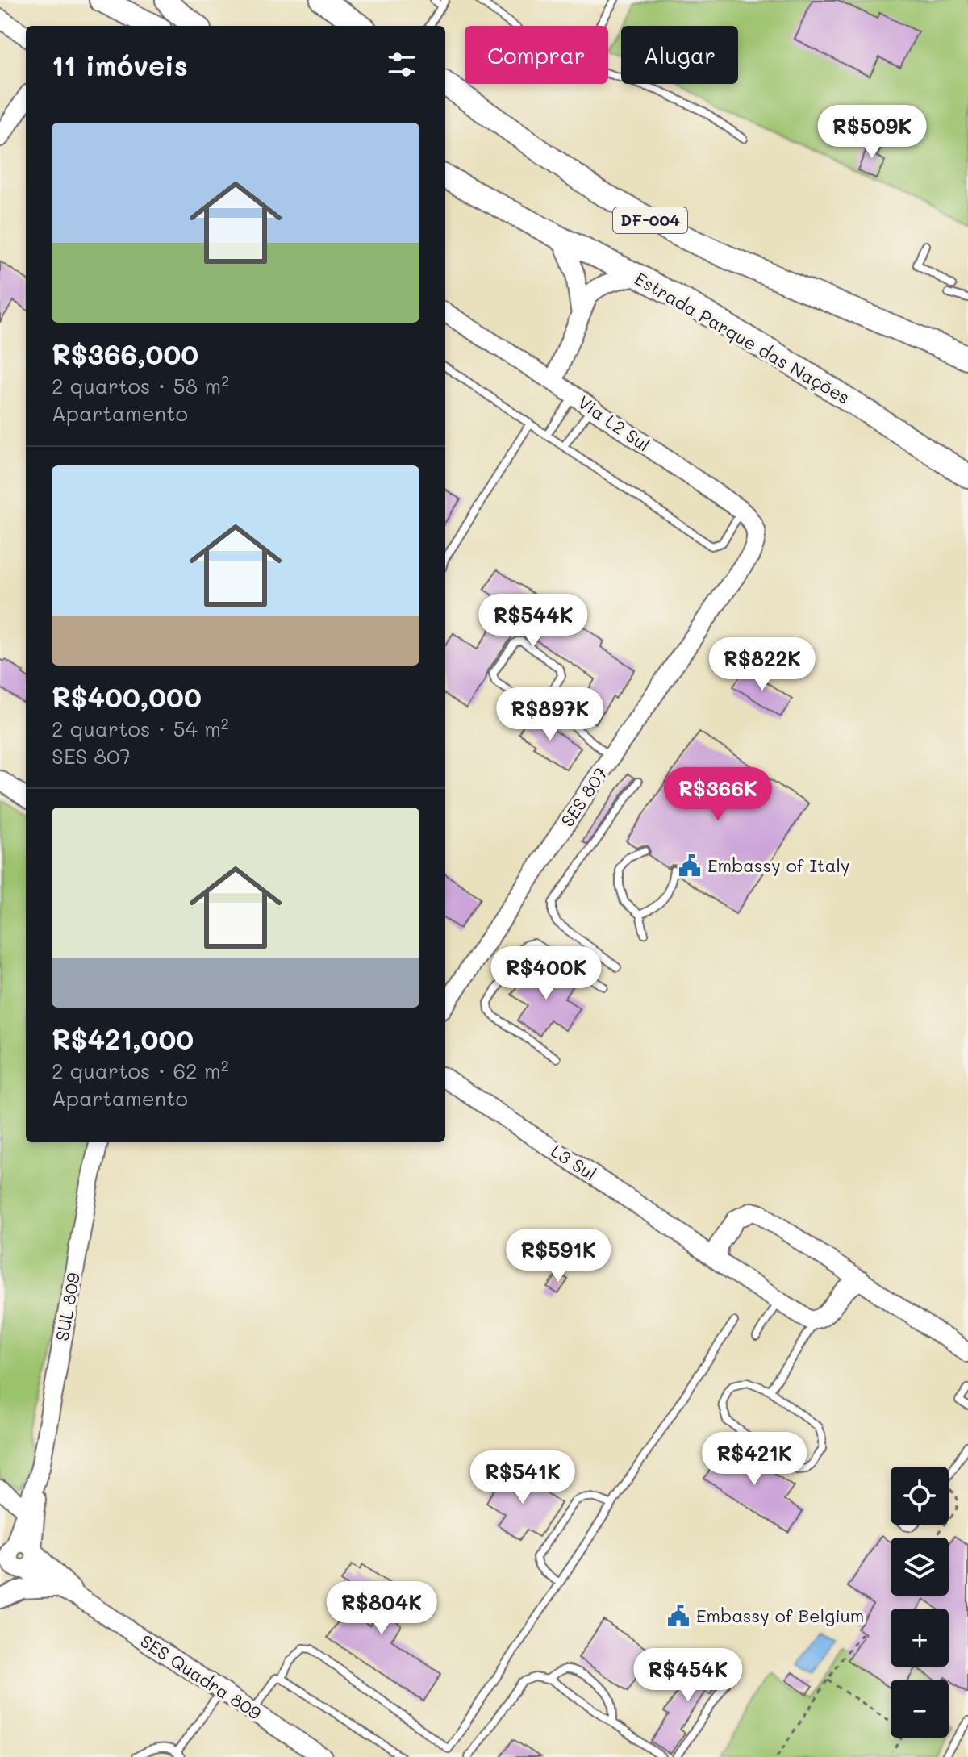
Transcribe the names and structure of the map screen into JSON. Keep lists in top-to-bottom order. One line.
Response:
{"streets":{"highway":["DF-004","Estrada Parque das Nações"],"street":["Via L2 Sul","SES 807","L3 Sul","SUL 809","SES Quadra 809"]},"crossings":[["Via L2 Sul","SES 807"],["SUL 809","SES Quadra 809"]],"places":{"public building":["Embassy of Italy","Embassy of Belgium"]},"page":{"chip":["Comprar","Alugar"],"heading":"11 imóveis","list":[{"name":"R$366,000","note":"2 quartos · 58 m² · Apartamento"},{"name":"R$400,000","note":"2 quartos · 54 m² · SES 807"},{"name":"R$421,000","note":"2 quartos · 62 m² · Apartamento"}],"price":["R$509K","R$544K","R$822K","R$897K","R$366K","R$400K","R$591K","R$421K","R$541K","R$804K","R$454K"],"map_buttons":["+","−"]}}
